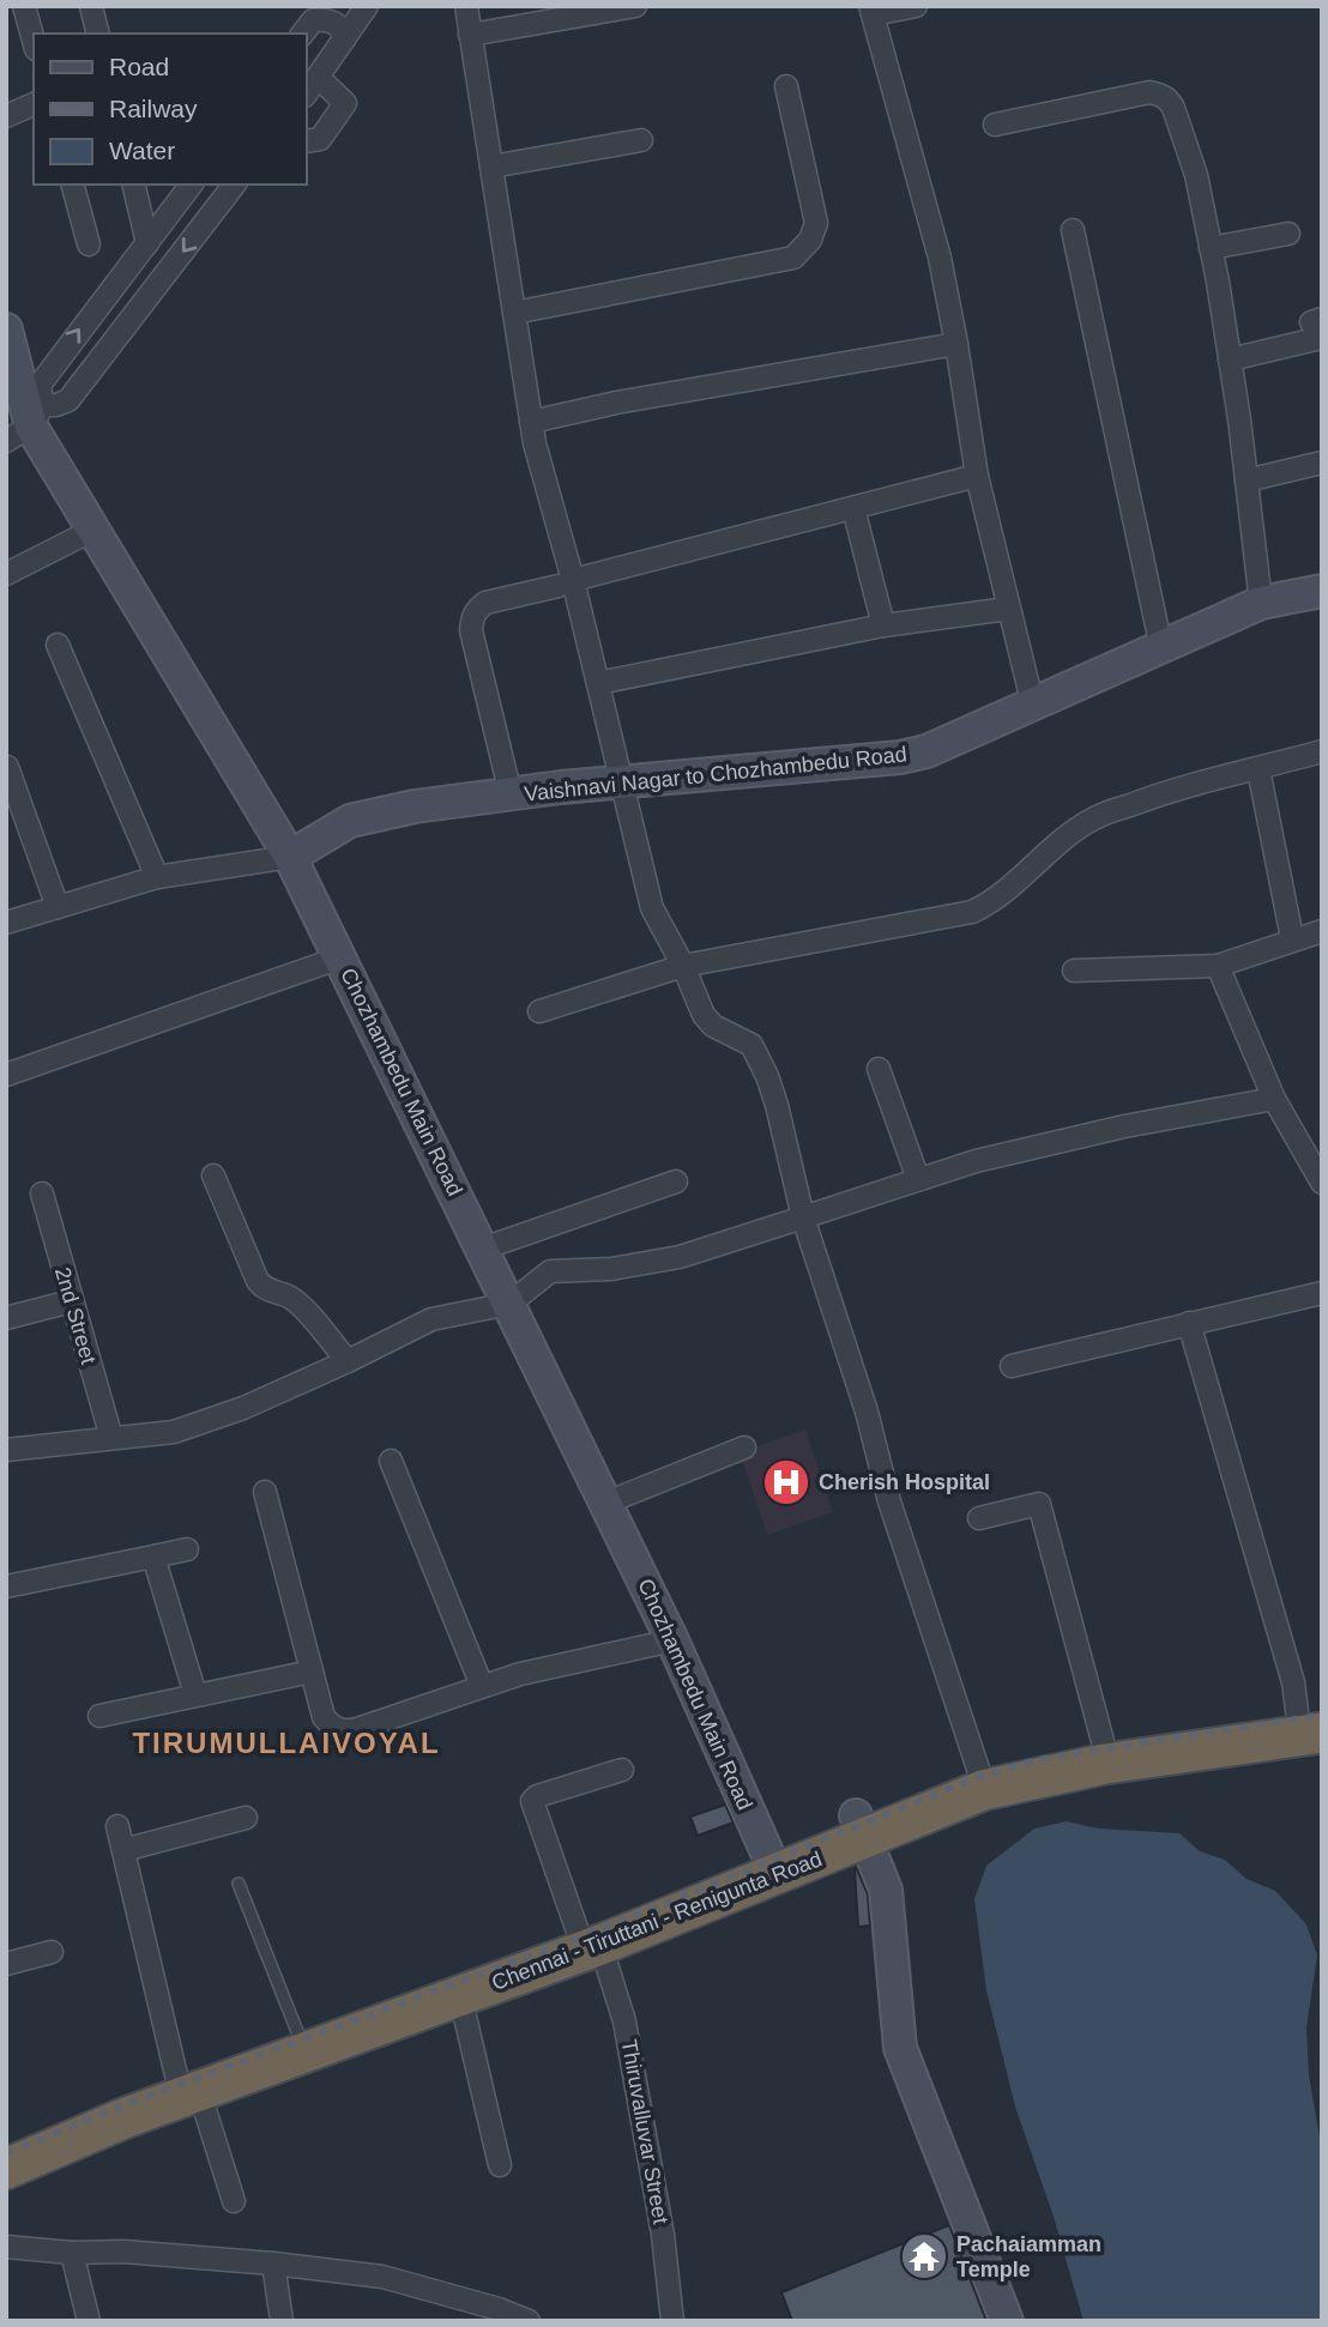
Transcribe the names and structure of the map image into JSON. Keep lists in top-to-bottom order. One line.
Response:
{"streets":{"highway":["Chennai - Tiruttani - Renigunta Road"],"street":["Vaishnavi Nagar to Chozhambedu Road","Chozhambedu Main Road","2nd Street","Thiruvalluvar Street"]},"crossings":[["Vaishnavi Nagar to Chozhambedu Road","Chozhambedu Main Road"],["Chozhambedu Main Road","Chennai - Tiruttani - Renigunta Road"],["Chennai - Tiruttani - Renigunta Road","Thiruvalluvar Street"]],"districts":["TIRUMULLAIVOYAL"],"places":{"hospital":["Cherish Hospital"],"temple":["Pachaiamman Temple"]},"legend":["Road","Railway","Water"]}
